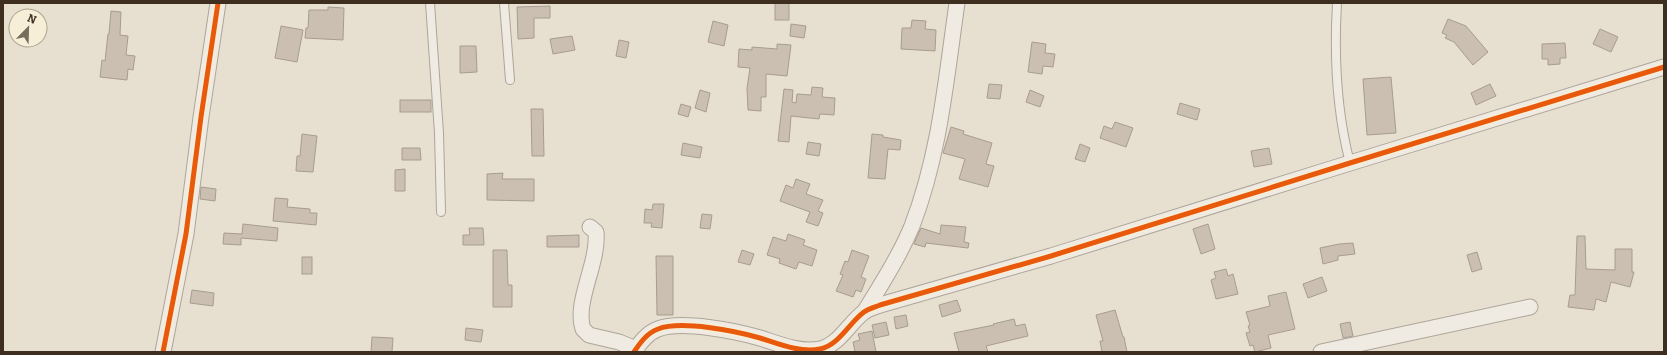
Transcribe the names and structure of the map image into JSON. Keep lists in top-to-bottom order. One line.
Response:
{"north":"top right"}
